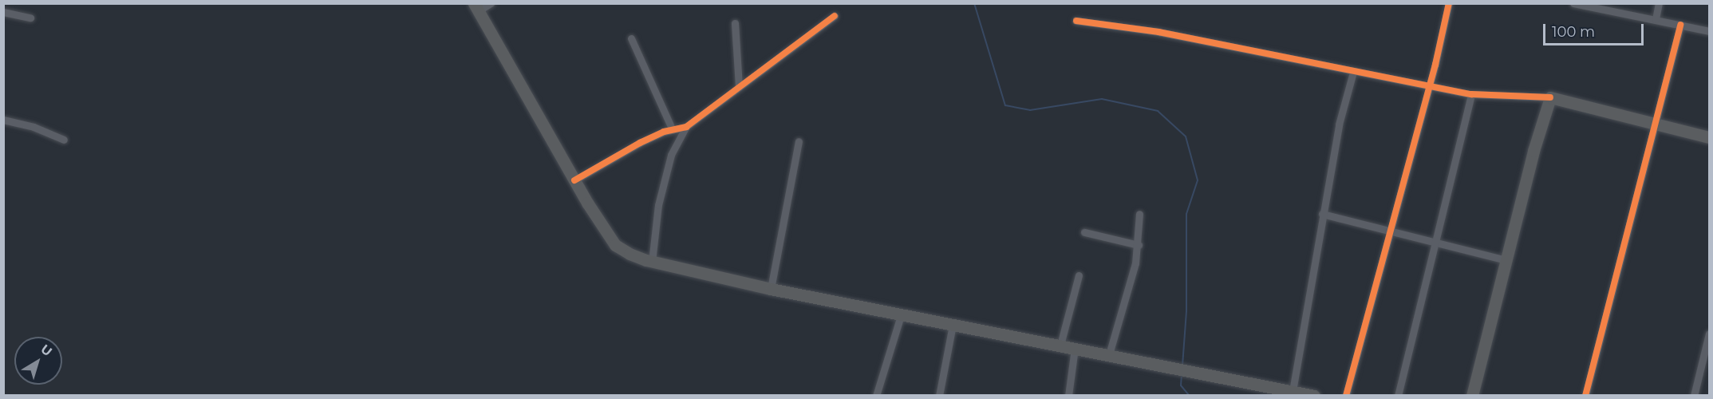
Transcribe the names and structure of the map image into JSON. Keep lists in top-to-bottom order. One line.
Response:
{"scale_bar":"100 m","north":"top right"}
